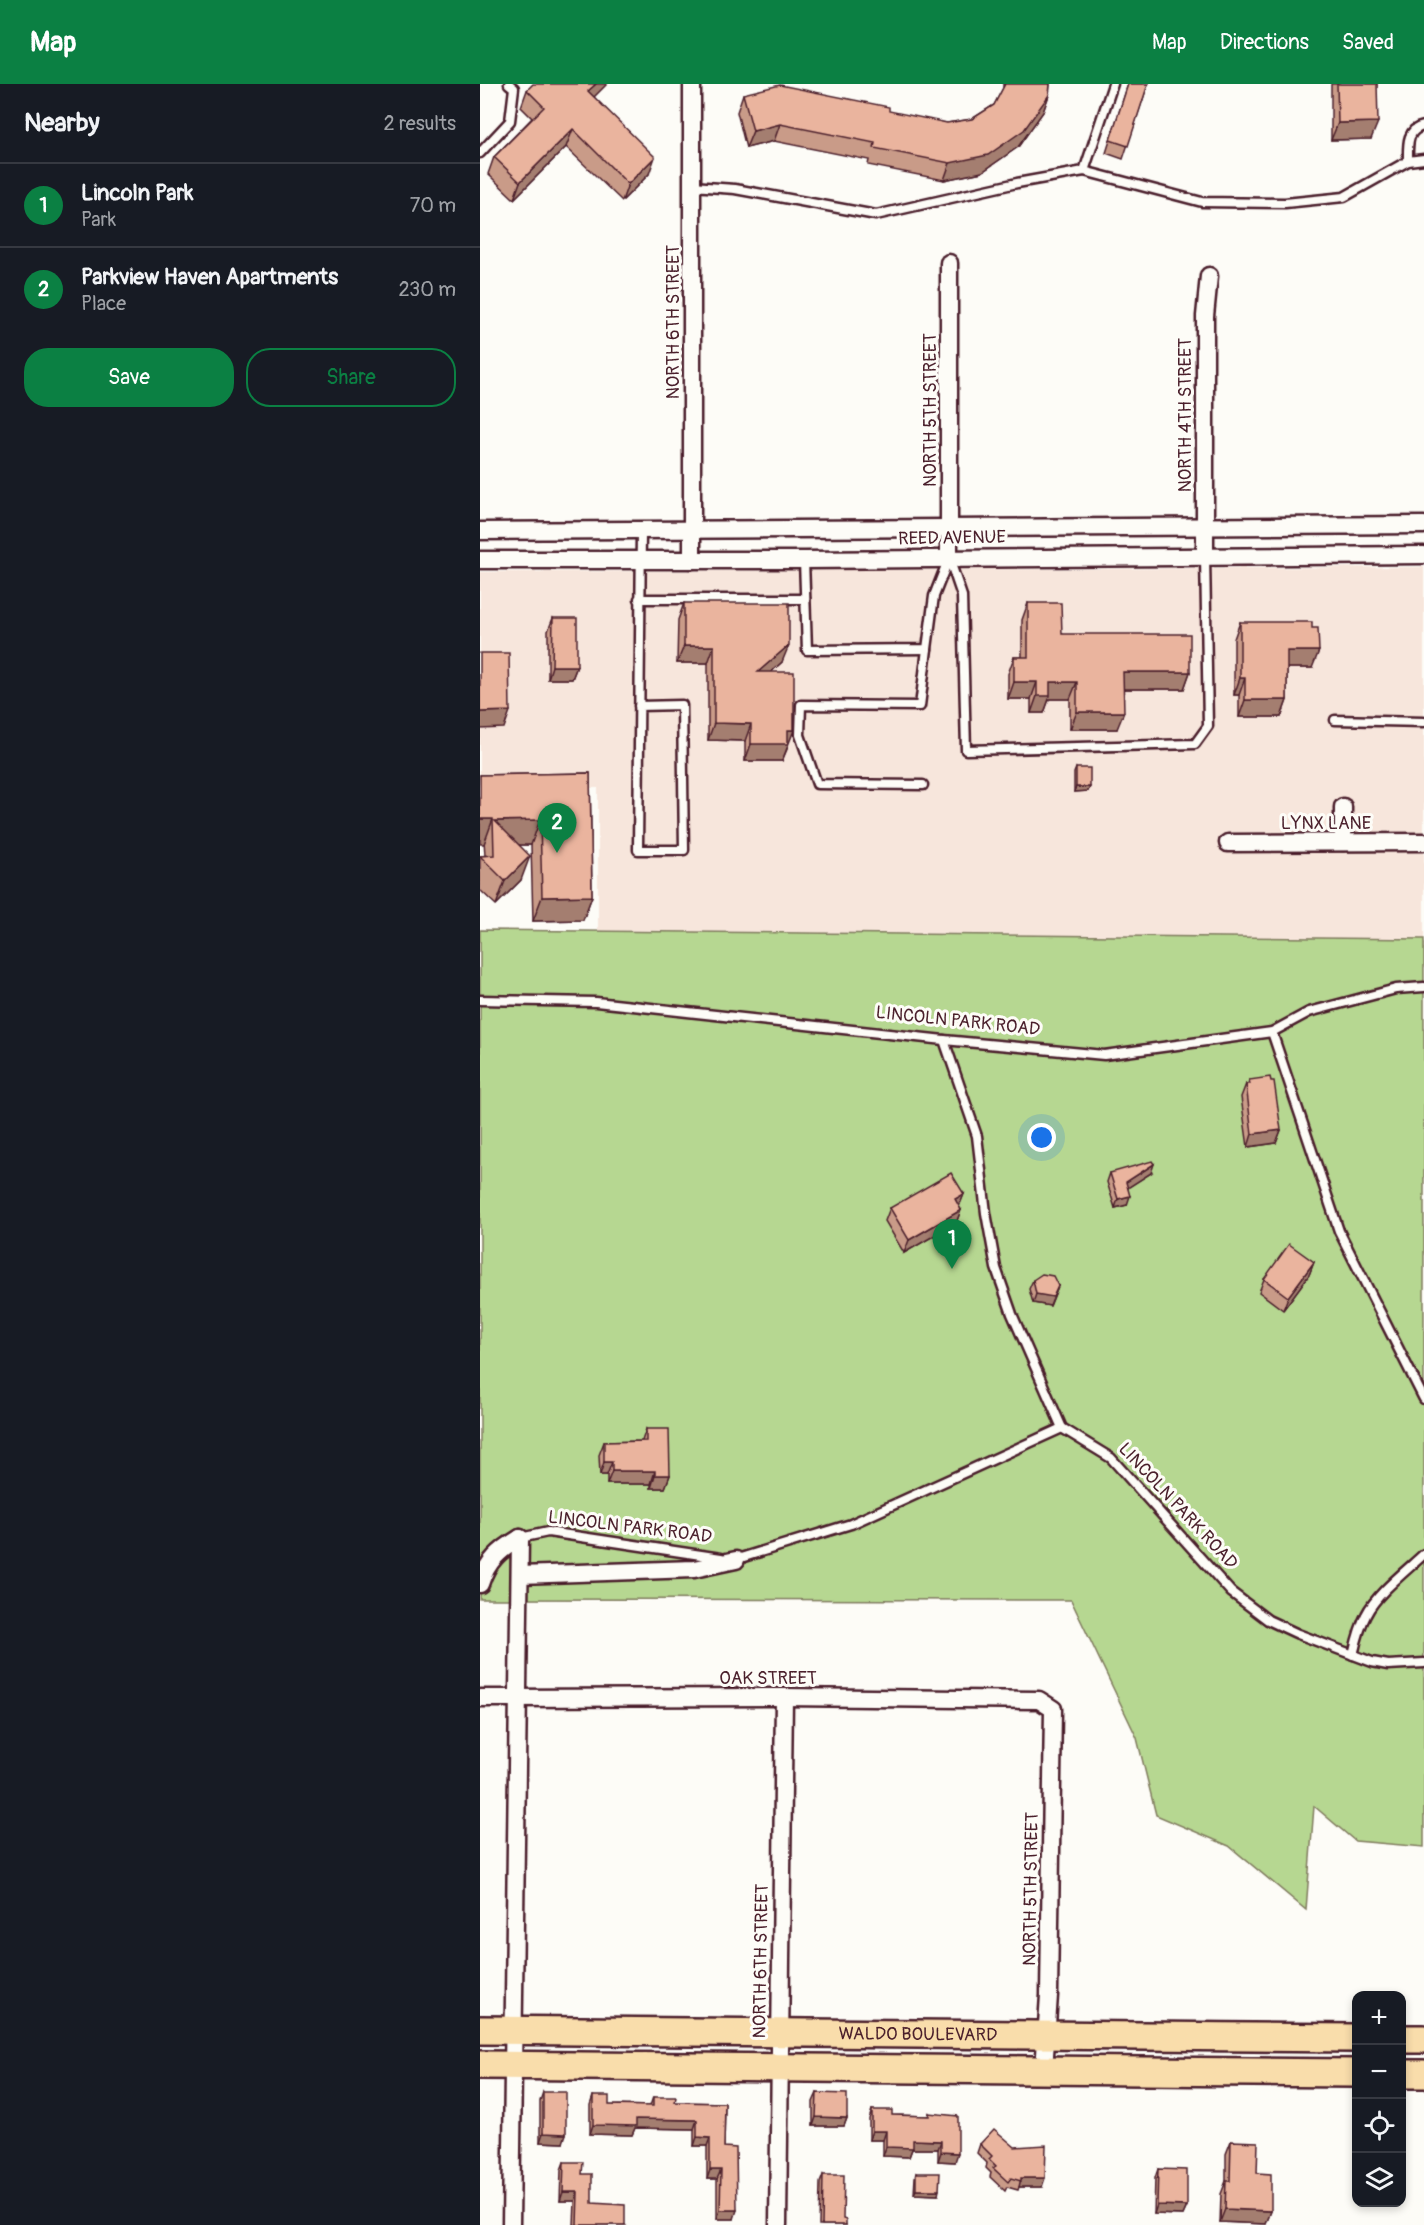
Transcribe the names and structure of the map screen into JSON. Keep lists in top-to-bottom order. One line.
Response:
{"streets":{"main road":["WALDO BOULEVARD"],"street":["NORTH 6TH STREET","NORTH 5TH STREET","NORTH 4TH STREET","REED AVENUE","LYNX LANE","LINCOLN PARK ROAD","OAK STREET"]},"crossings":[["NORTH 6TH STREET","REED AVENUE"],["NORTH 6TH STREET","OAK STREET"],["NORTH 6TH STREET","WALDO BOULEVARD"],["NORTH 5TH STREET","REED AVENUE"],["NORTH 5TH STREET","OAK STREET"],["NORTH 5TH STREET","WALDO BOULEVARD"],["NORTH 4TH STREET","REED AVENUE"]],"page":{"header":"Map","nav":["Map","Directions","Saved"],"heading":["Nearby","2 results"],"list":[{"mark":"1","name":"Lincoln Park","note":"Park","value":"70 m"},{"mark":"2","name":"Parkview Haven Apartments","note":"Place","value":"230 m"}],"buttons":["Save","Share"],"pins":["2","1"],"map_buttons":["+","−"]}}
